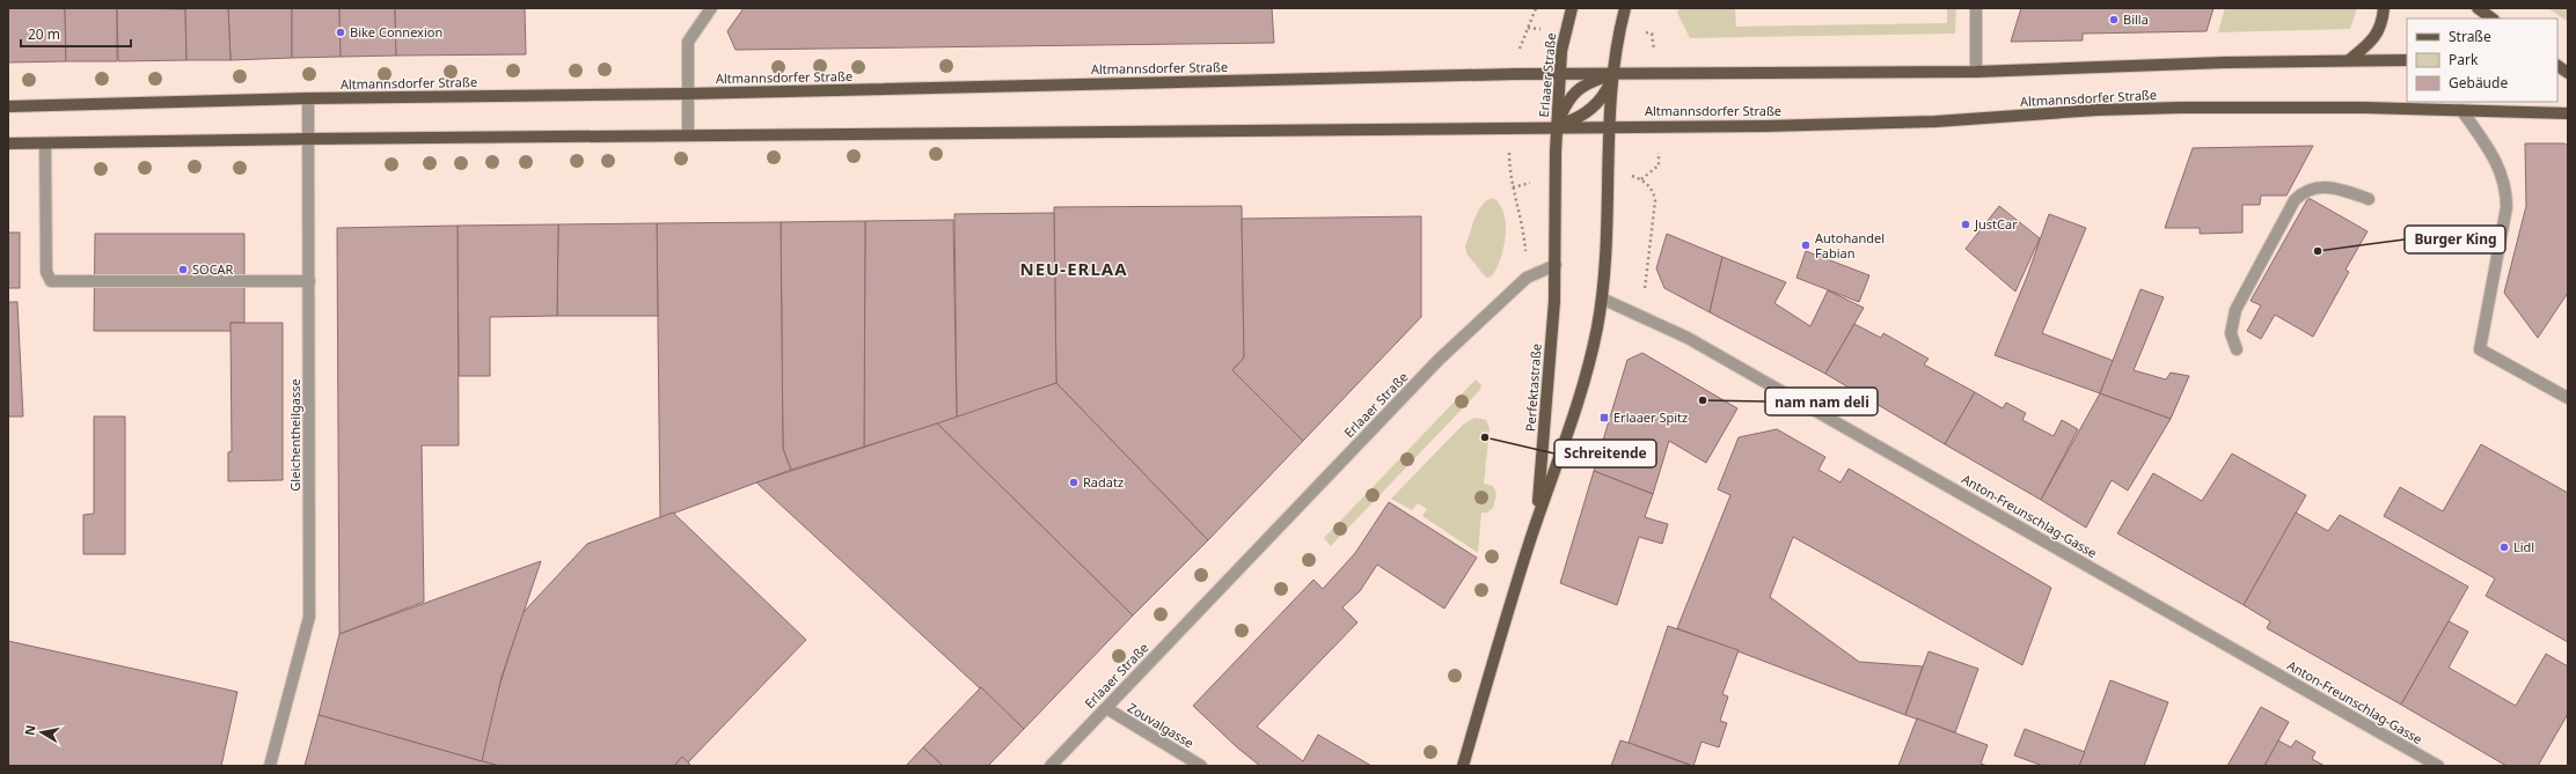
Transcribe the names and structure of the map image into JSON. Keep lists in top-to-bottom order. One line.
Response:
{"streets":{"main road":["Altmannsdorfer Straße","Erlaaer Straße","Perfektastraße"],"street":["Gleichentheilgasse","Anton-Freunschlag-Gasse","Zouvalgasse"]},"crossings":[["Altmannsdorfer Straße","Erlaaer Straße"],["Altmannsdorfer Straße","Gleichentheilgasse"],["Erlaaer Straße","Perfektastraße"],["Erlaaer Straße","Zouvalgasse"],["Perfektastraße","Anton-Freunschlag-Gasse"]],"districts":["NEU-ERLAA"],"places":{"other":["Billa","Bike Connexion","JustCar","Autohandel Fabian","Burger King","SOCAR","nam nam deli","Schreitende","Radatz","Lidl"],"transit":["Erlaaer Spitz"]},"legend":["Straße","Park","Gebäude"],"scale_bar":"20 m","north":"left"}
